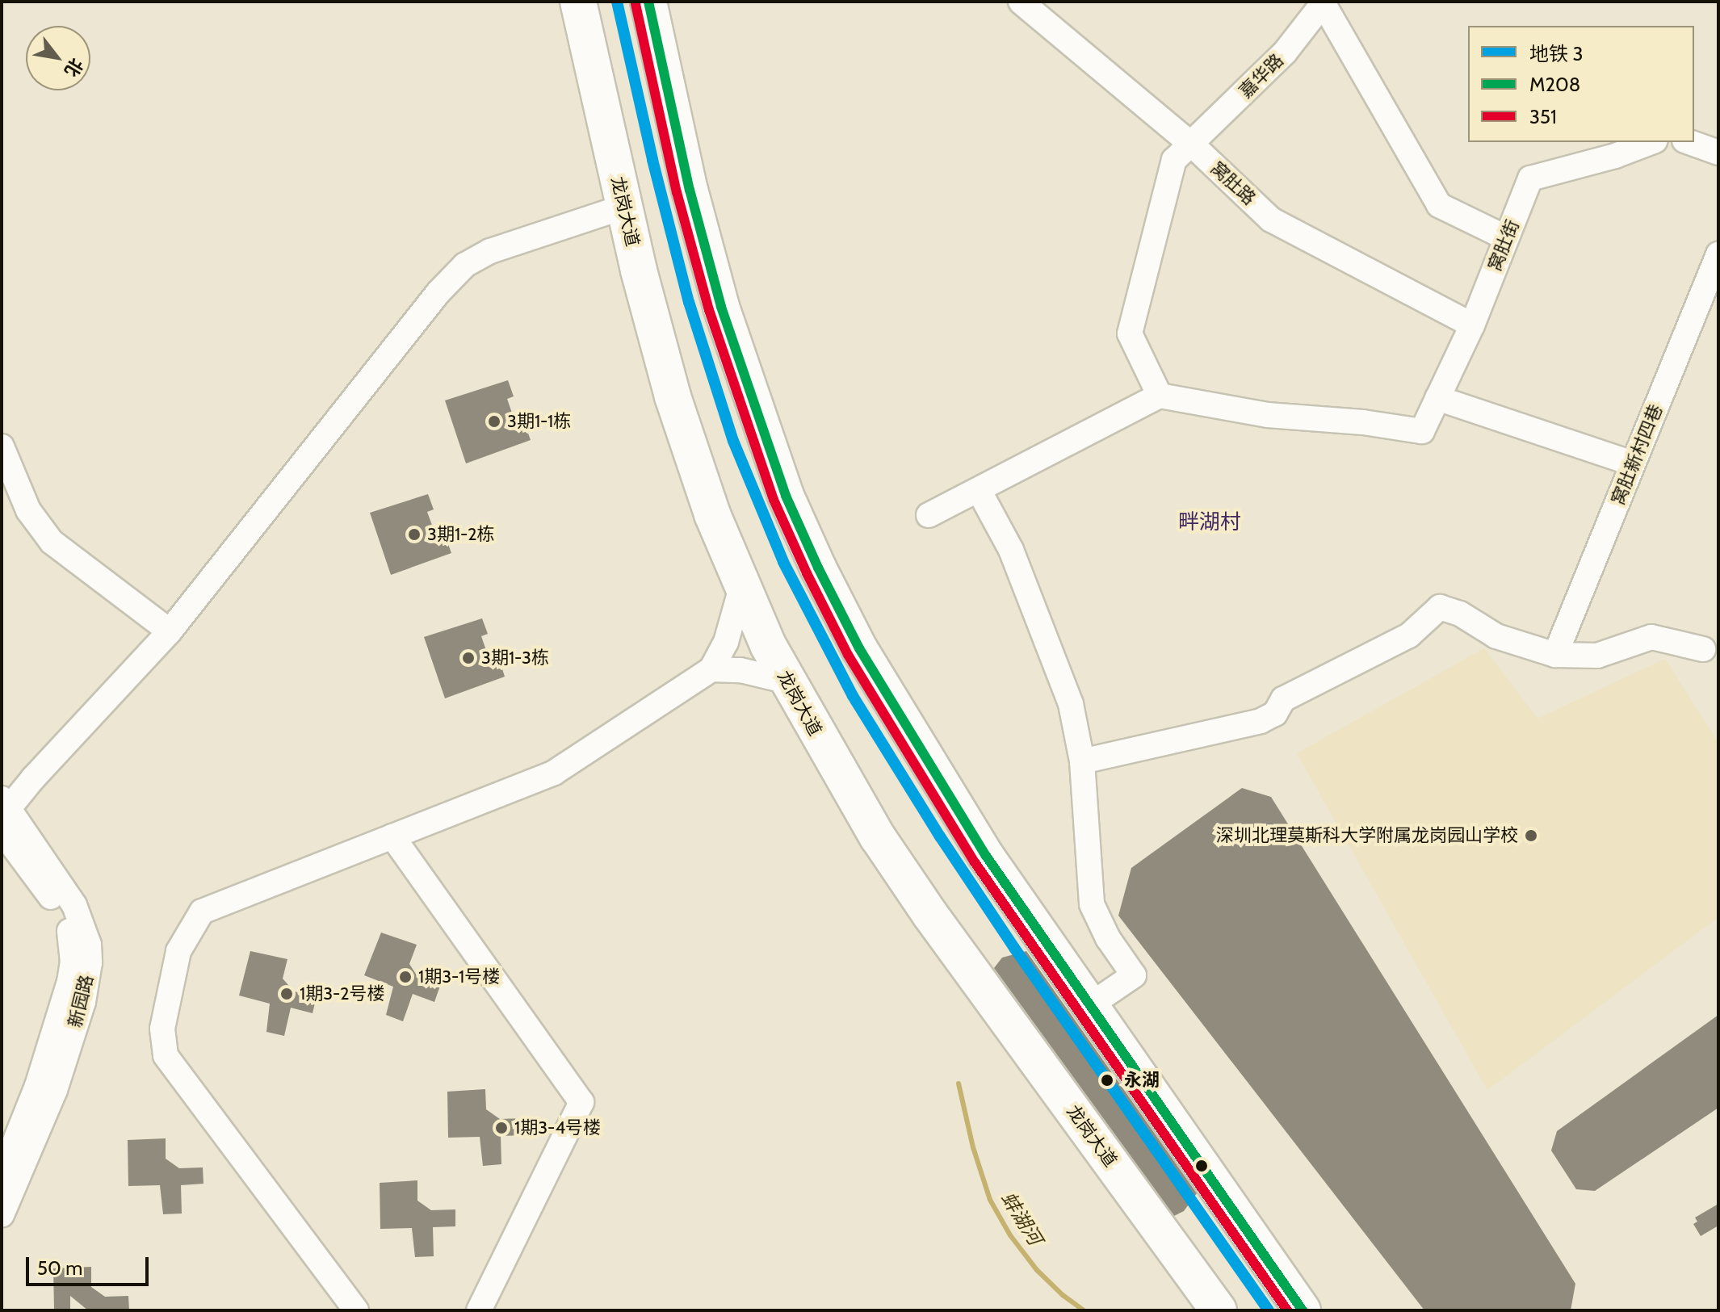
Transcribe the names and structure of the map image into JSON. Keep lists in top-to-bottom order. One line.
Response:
{"streets":{"highway":["龙岗大道"],"street":["嘉华路","窝肚路","窝肚街","窝肚新村四巷","新园路"]},"crossings":[["嘉华路","窝肚路"],["嘉华路","窝肚街"],["窝肚路","窝肚街"]],"districts":["畔湖村"],"water":["蚌湖河"],"places":["3期1-1栋","3期1-2栋","3期1-3栋","深圳北理莫斯科大学附属龙岗园山学校","1期3-1号楼","1期3-2号楼","永湖","1期3-4号楼"],"lines":["metro line 3","transit line M208","transit line 351"],"legend":["地铁 3","M208","351"],"scale_bar":"50 m","north":"bottom right"}
